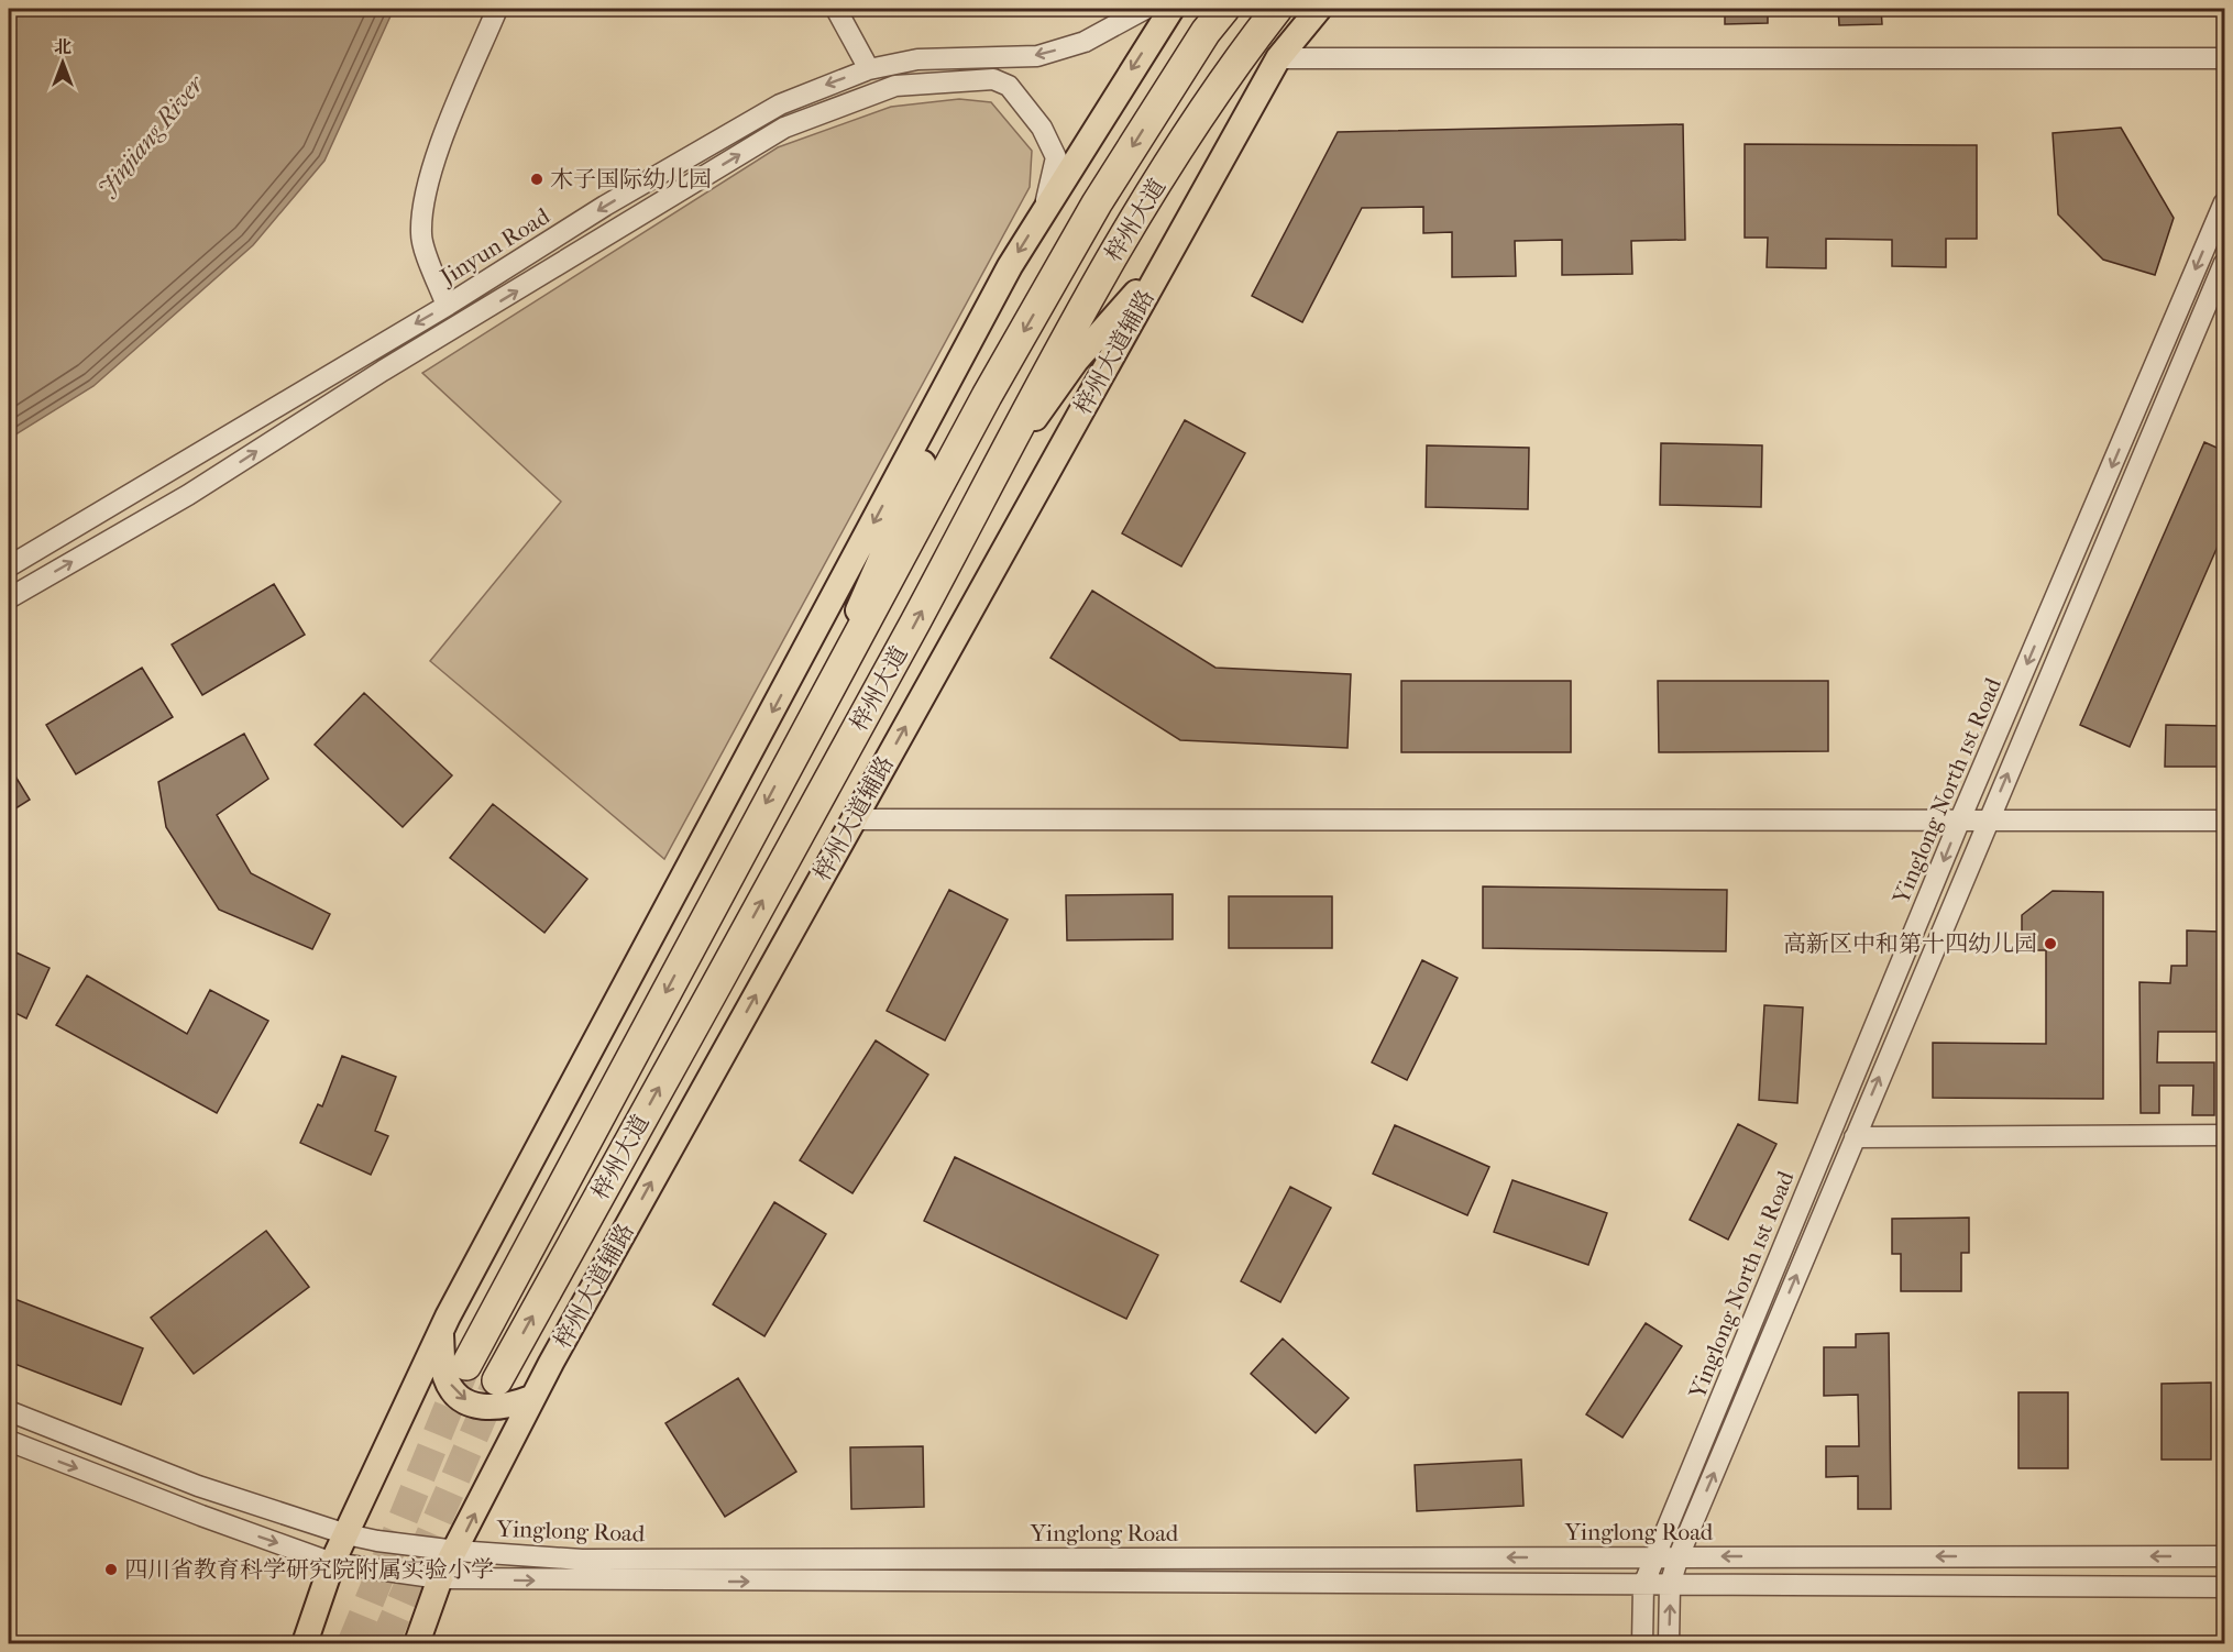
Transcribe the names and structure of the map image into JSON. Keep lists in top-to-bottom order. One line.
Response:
{"streets":{"highway":["梓州大道"],"main road":["梓州大道辅路"],"street":["Jinyun Road","Yinglong North 1st Road","Yinglong Road"]},"crossings":[["梓州大道辅路","Yinglong Road"],["Yinglong North 1st Road","Yinglong Road"]],"water":["Jinjiang River"],"places":["木子国际幼儿园","高新区中和第十四幼儿园","四川省教育科学研究院附属实验小学"],"north":"top"}
